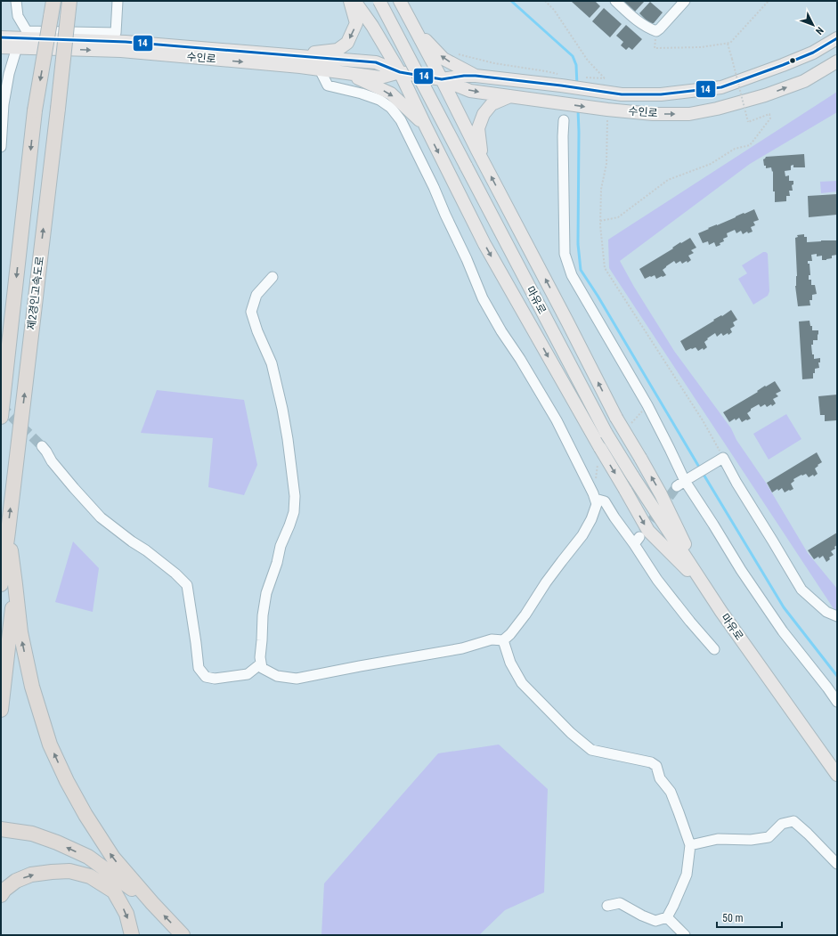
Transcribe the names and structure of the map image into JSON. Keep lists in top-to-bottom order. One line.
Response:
{"streets":{"highway":["제2경인고속도로"],"main road":["수인로","마유로"]},"lines":["transit line 14"],"scale_bar":"50 m","north":"bottom right"}
